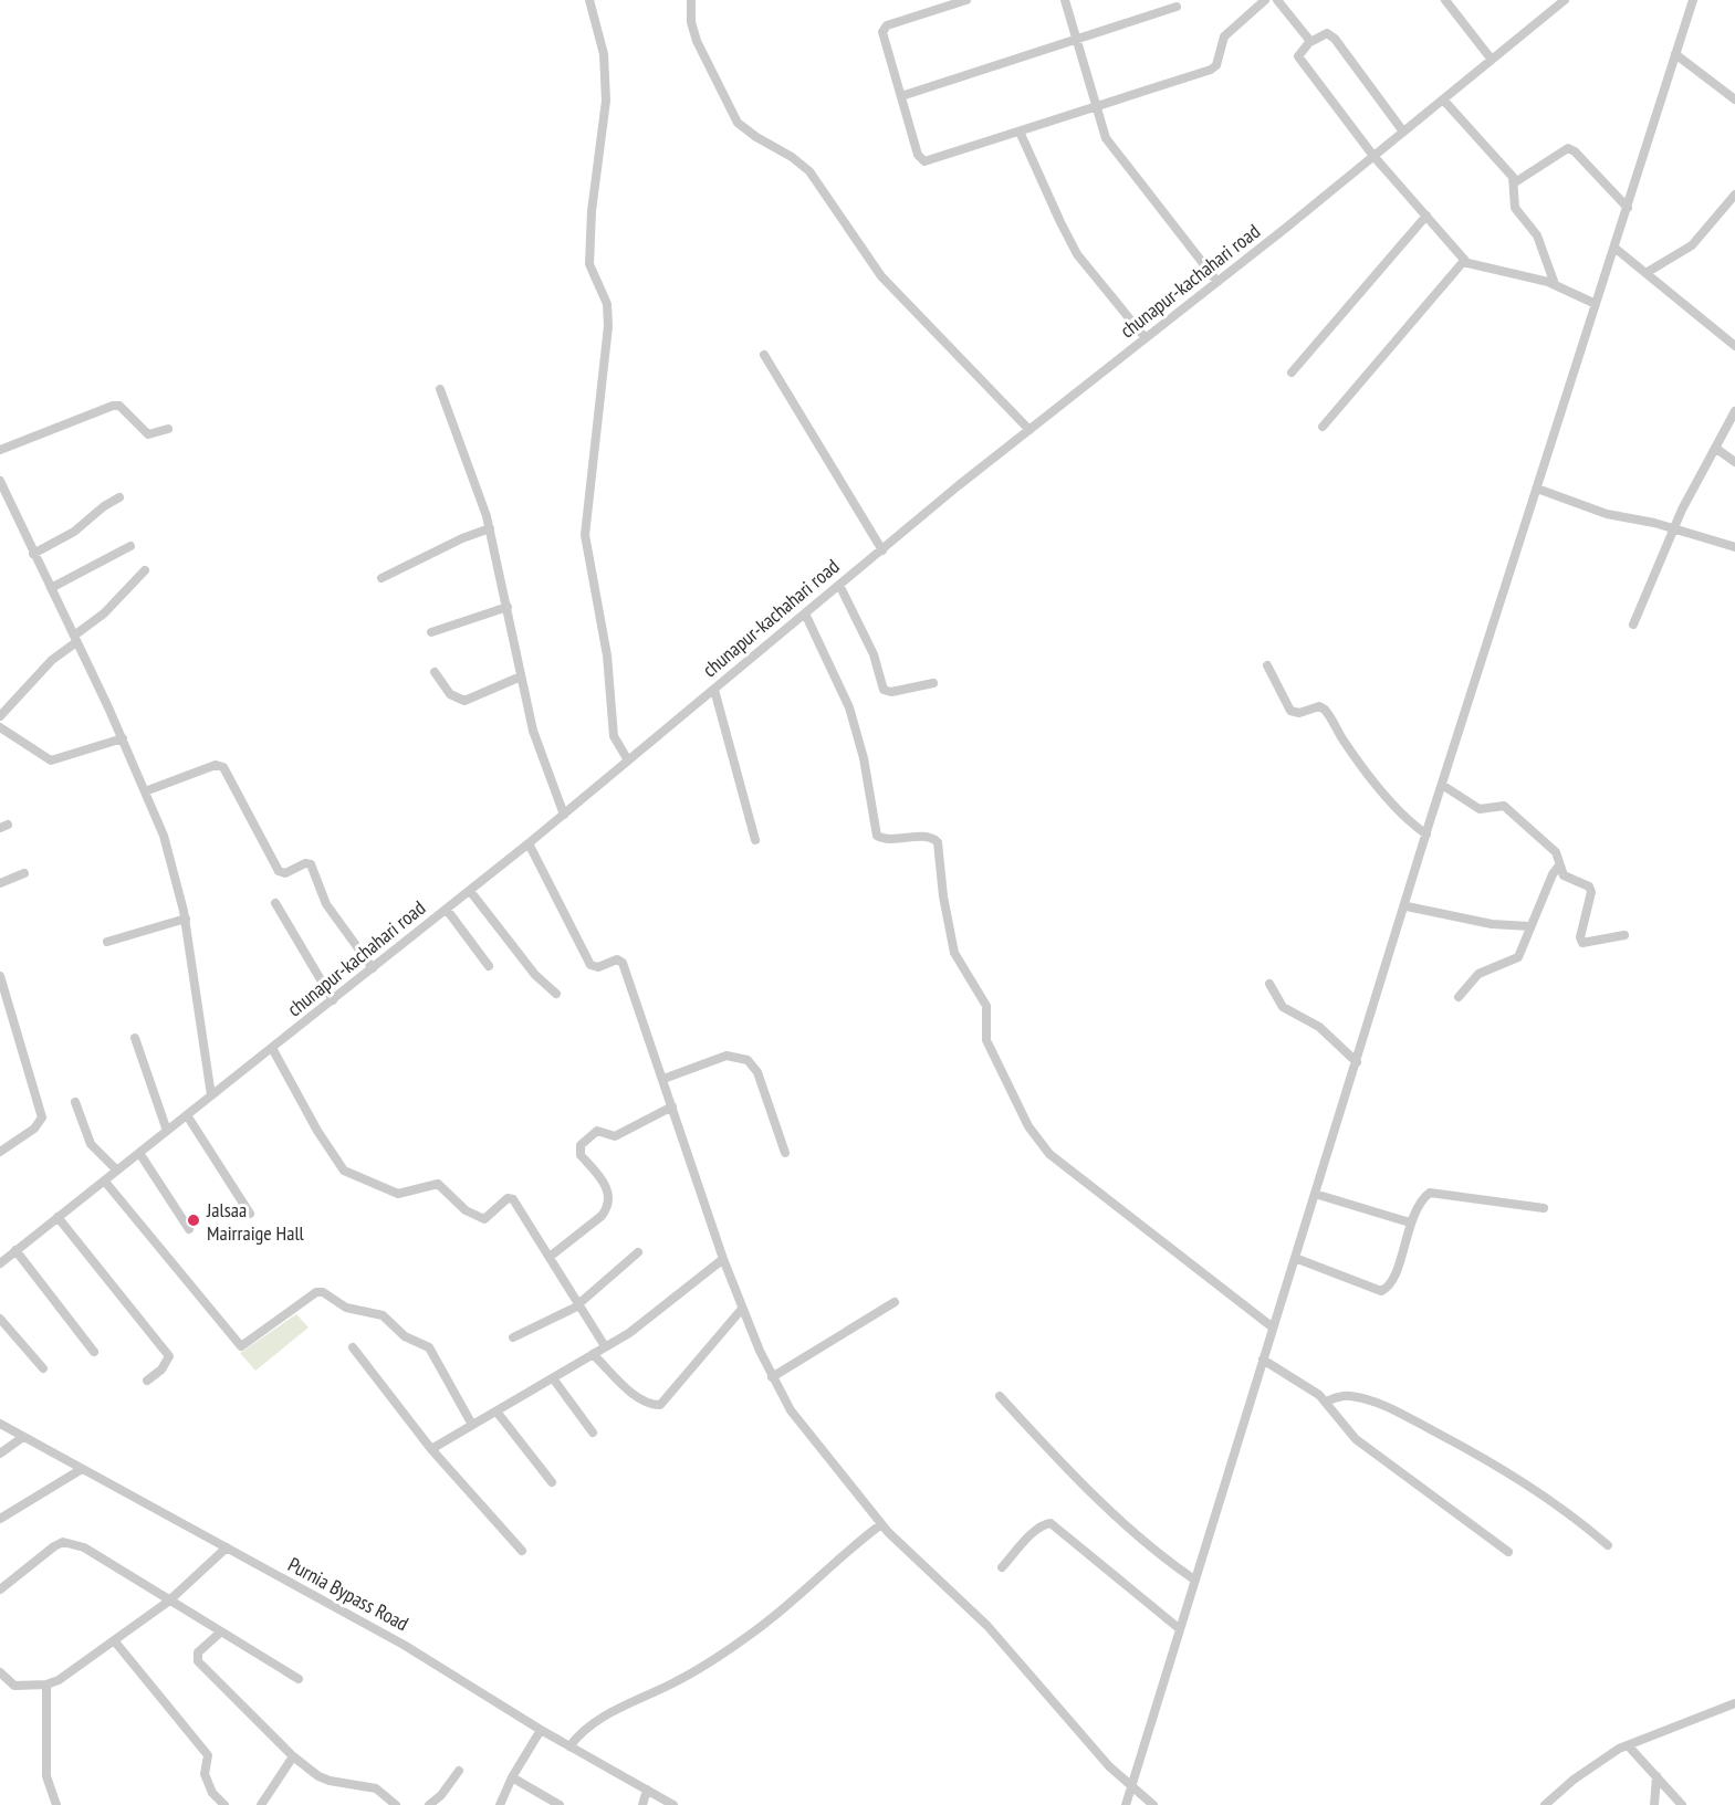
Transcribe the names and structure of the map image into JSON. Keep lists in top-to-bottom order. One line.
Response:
{"streets":{"street":["chunapur-kachahari road","Purnia Bypass Road"]},"places":["Jalsaa Mairraige Hall"]}
